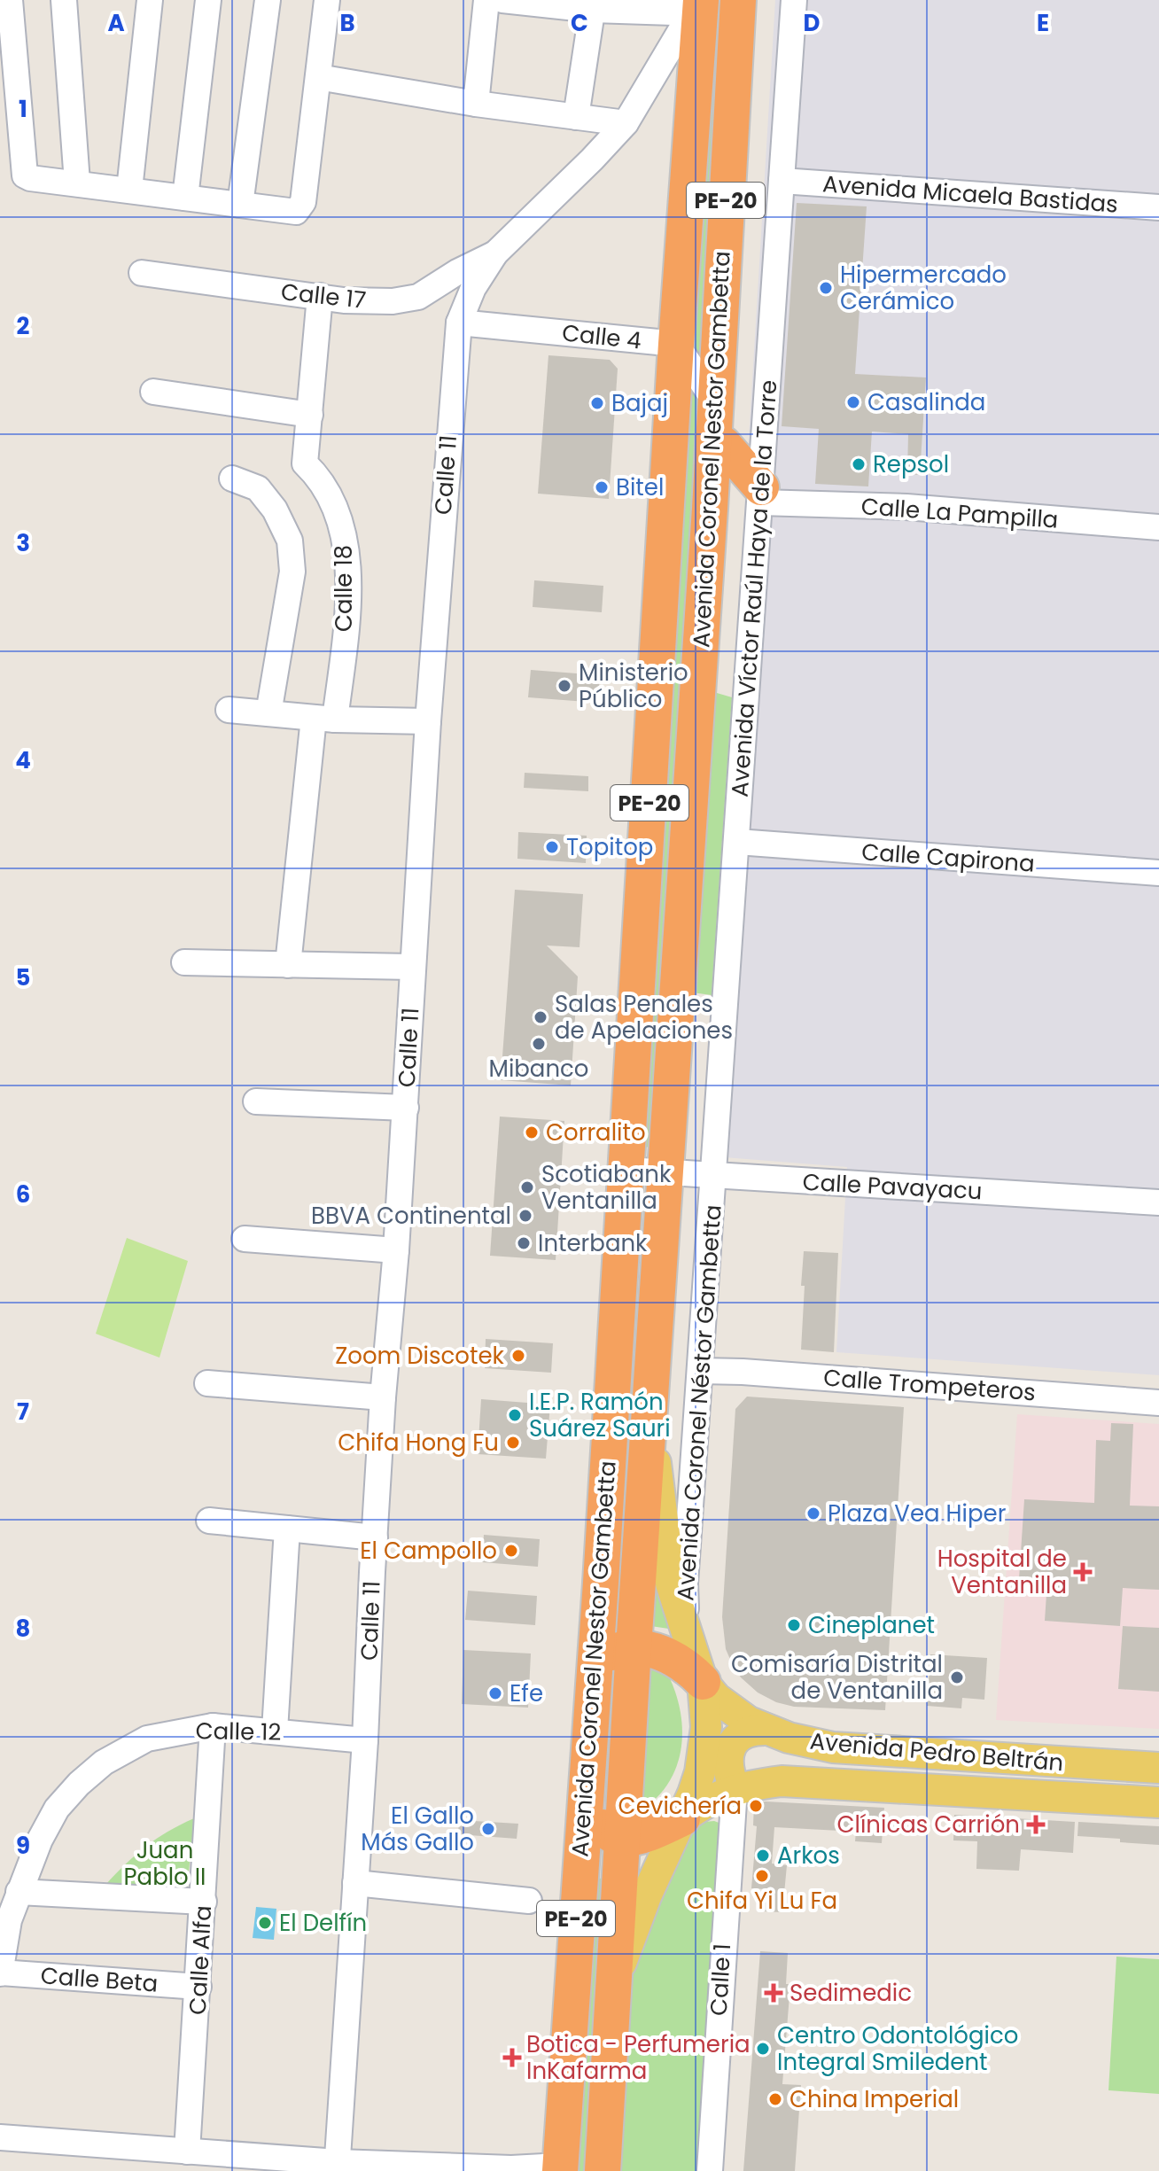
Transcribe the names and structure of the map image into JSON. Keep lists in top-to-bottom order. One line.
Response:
{"streets":{"highway":["PE-20","Avenida Coronel Nestor Gambetta"],"main road":["Avenida Pedro Beltrán"],"street":["Avenida Micaela Bastidas","Calle 17","Calle 4","Calle 11","Calle La Pampilla","Calle 18","Avenida Víctor Raúl Haya de la Torre","Calle Capirona","Calle Pavayacu","Calle Trompeteros","Avenida Coronel Néstor Gambetta","Calle 12","Calle Alfa","Calle Beta","Calle 1"]},"crossings":[["Avenida Micaela Bastidas","Avenida Víctor Raúl Haya de la Torre"],["Calle 17","Calle 11"],["Calle 17","Calle 18"],["Calle 4","Avenida Coronel Nestor Gambetta"],["Calle 4","Calle 11"],["Avenida Coronel Nestor Gambetta","Calle 11"],["Avenida Coronel Nestor Gambetta","Calle Pavayacu"],["Avenida Coronel Nestor Gambetta","Avenida Pedro Beltrán"],["Calle 11","Calle 12"],["Calle La Pampilla","Avenida Víctor Raúl Haya de la Torre"],["Avenida Víctor Raúl Haya de la Torre","Calle Capirona"],["Avenida Víctor Raúl Haya de la Torre","Calle Pavayacu"],["Avenida Víctor Raúl Haya de la Torre","Avenida Coronel Néstor Gambetta"],["Calle Pavayacu","Avenida Coronel Néstor Gambetta"],["Calle Trompeteros","Avenida Coronel Néstor Gambetta"],["Avenida Coronel Néstor Gambetta","Avenida Pedro Beltrán"],["Calle 12","Calle Alfa"],["Calle 12","Calle Beta"],["Avenida Pedro Beltrán","Calle 1"],["Calle Alfa","Calle Beta"]],"parks":["Juan Pablo II"],"places":{"other":["Hipermercado Cerámico","Casalinda","Bajaj","Repsol","Bitel","Ministerio Público","Topitop","Salas Penales de Apelaciones","Mibanco","Corralito","Scotiabank Ventanilla","BBVA Continental","Interbank","Zoom Discotek","I.E.P. Ramón Suárez Sauri","Chifa Hong Fu","Plaza Vea Hiper","El Campollo","Cineplanet","Comisaría Distrital de Ventanilla","Efe","Cevichería","El Gallo Más Gallo","Arkos","Chifa Yi Lu Fa","El Delfín","Centro Odontológico Integral Smiledent","China Imperial"],"health":["Hospital de Ventanilla","Clínicas Carrión","Sedimedic","Botica - Perfumeria InKafarma"]},"grid":{"columns":["A","B","C","D","E"],"rows":["1","2","3","4","5","6","7","8","9"]}}
